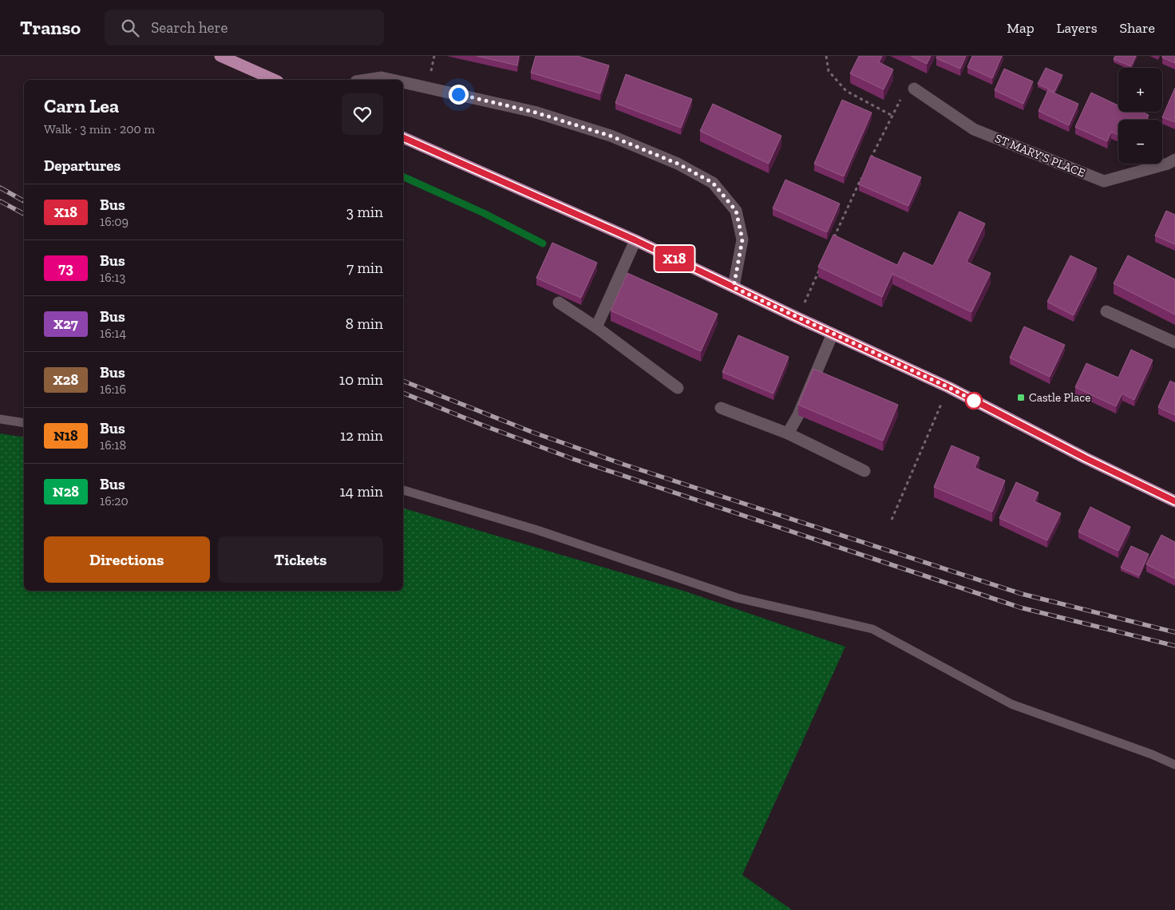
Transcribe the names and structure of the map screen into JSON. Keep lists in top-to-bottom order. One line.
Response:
{"streets":{"street":["ST MARY'S PLACE"]},"places":{"transit":["Castle Place"]},"lines":["bus line X18"],"page":{"header":"Transo","search":"Search here","nav":["Map","Layers","Share"],"on_map":"X18","map_buttons":["+","−"],"heading":[["Carn Lea","Walk · 3 min · 200 m"],"Departures"],"list":[{"mark":"X18","name":"Bus","note":"16:09","value":"3 min"},{"mark":"73","name":"Bus","note":"16:13","value":"7 min"},{"mark":"X27","name":"Bus","note":"16:14","value":"8 min"},{"mark":"X28","name":"Bus","note":"16:16","value":"10 min"},{"mark":"N18","name":"Bus","note":"16:18","value":"12 min"},{"mark":"N28","name":"Bus","note":"16:20","value":"14 min"}],"buttons":["Directions","Tickets"]}}
